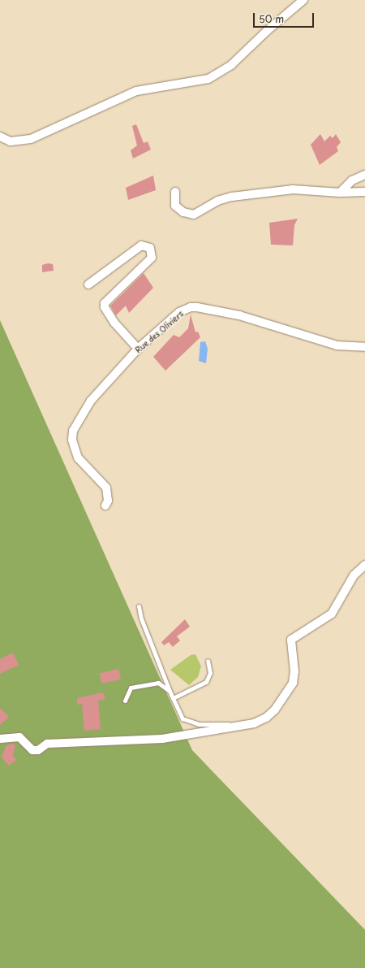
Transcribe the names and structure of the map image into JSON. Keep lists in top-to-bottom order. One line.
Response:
{"streets":{"street":["Rue des Oliviers"]},"scale_bar":"50 m"}
